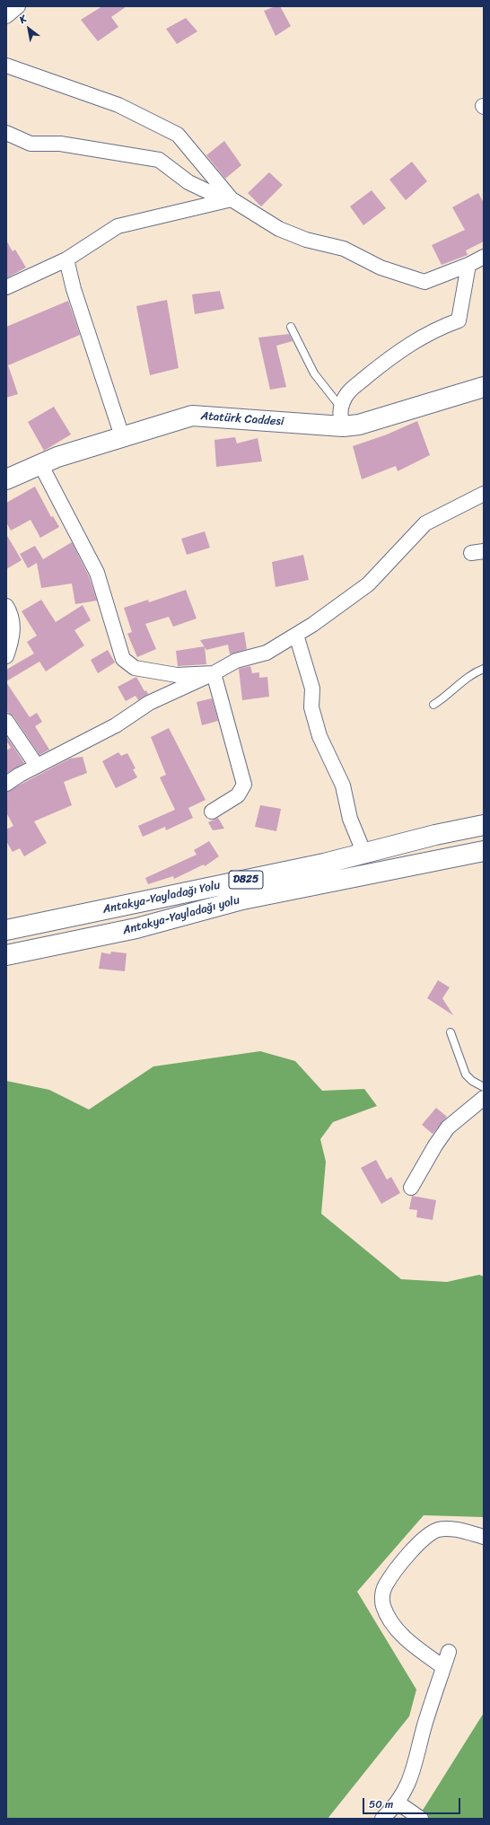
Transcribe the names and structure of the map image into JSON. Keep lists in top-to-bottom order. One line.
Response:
{"streets":{"main road":["Atatürk Caddesi","D825","Antakya-Yayladağı Yolu","Antakya-Yayladağı yolu"]},"scale_bar":"50 m","north":"top left"}
